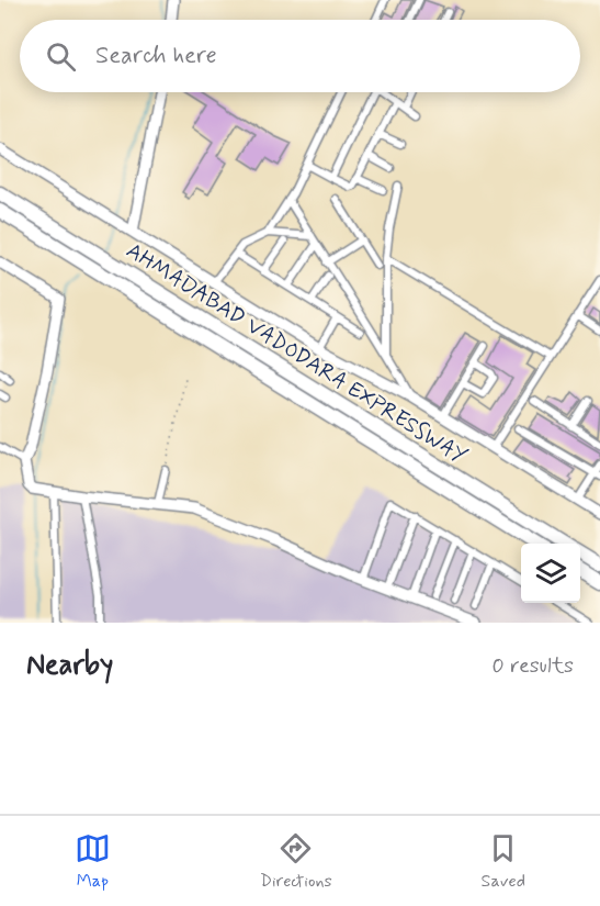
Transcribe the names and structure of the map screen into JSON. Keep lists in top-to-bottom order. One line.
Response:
{"streets":{"highway":["AHMADABAD VADODARA EXPRESSWAY"]},"page":{"search":"Search here","heading":["Nearby","0 results"],"nav":["Map","Directions","Saved"]}}
